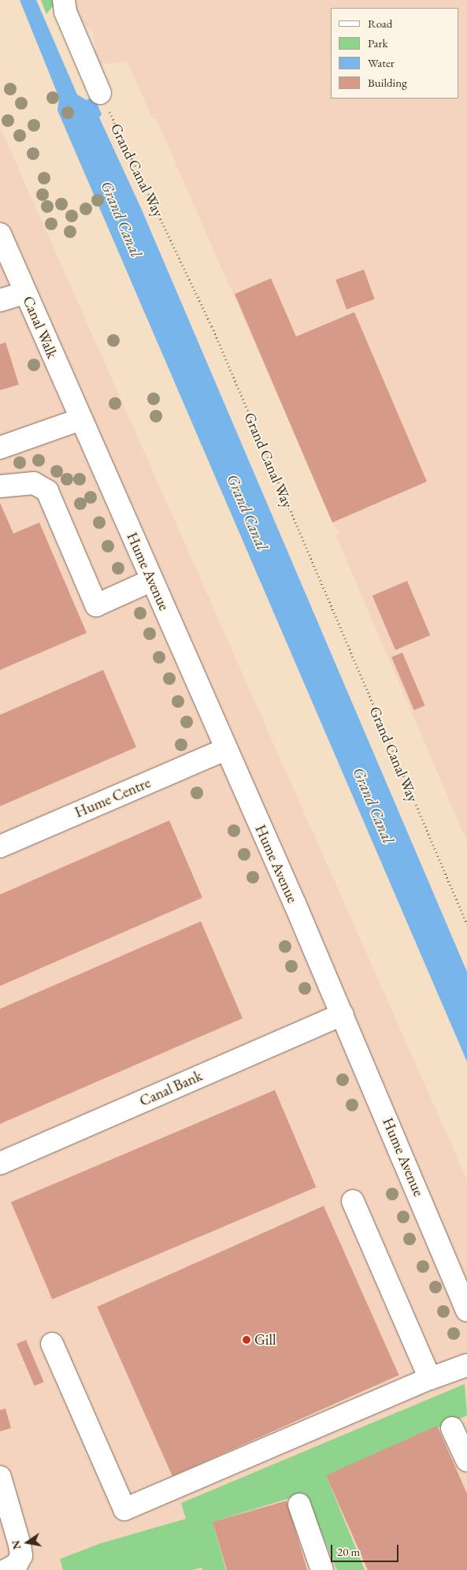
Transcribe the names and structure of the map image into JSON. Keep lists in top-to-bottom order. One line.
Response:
{"streets":{"street":["Canal Walk","Hume Avenue","Hume Centre","Canal Bank"],"path":["Grand Canal Way"]},"crossings":[["Canal Walk","Hume Avenue"],["Hume Avenue","Hume Centre"],["Hume Avenue","Canal Bank"]],"water":["Grand Canal"],"places":["Gill"],"legend":["Road","Park","Water","Building"],"scale_bar":"20 m","north":"left"}
